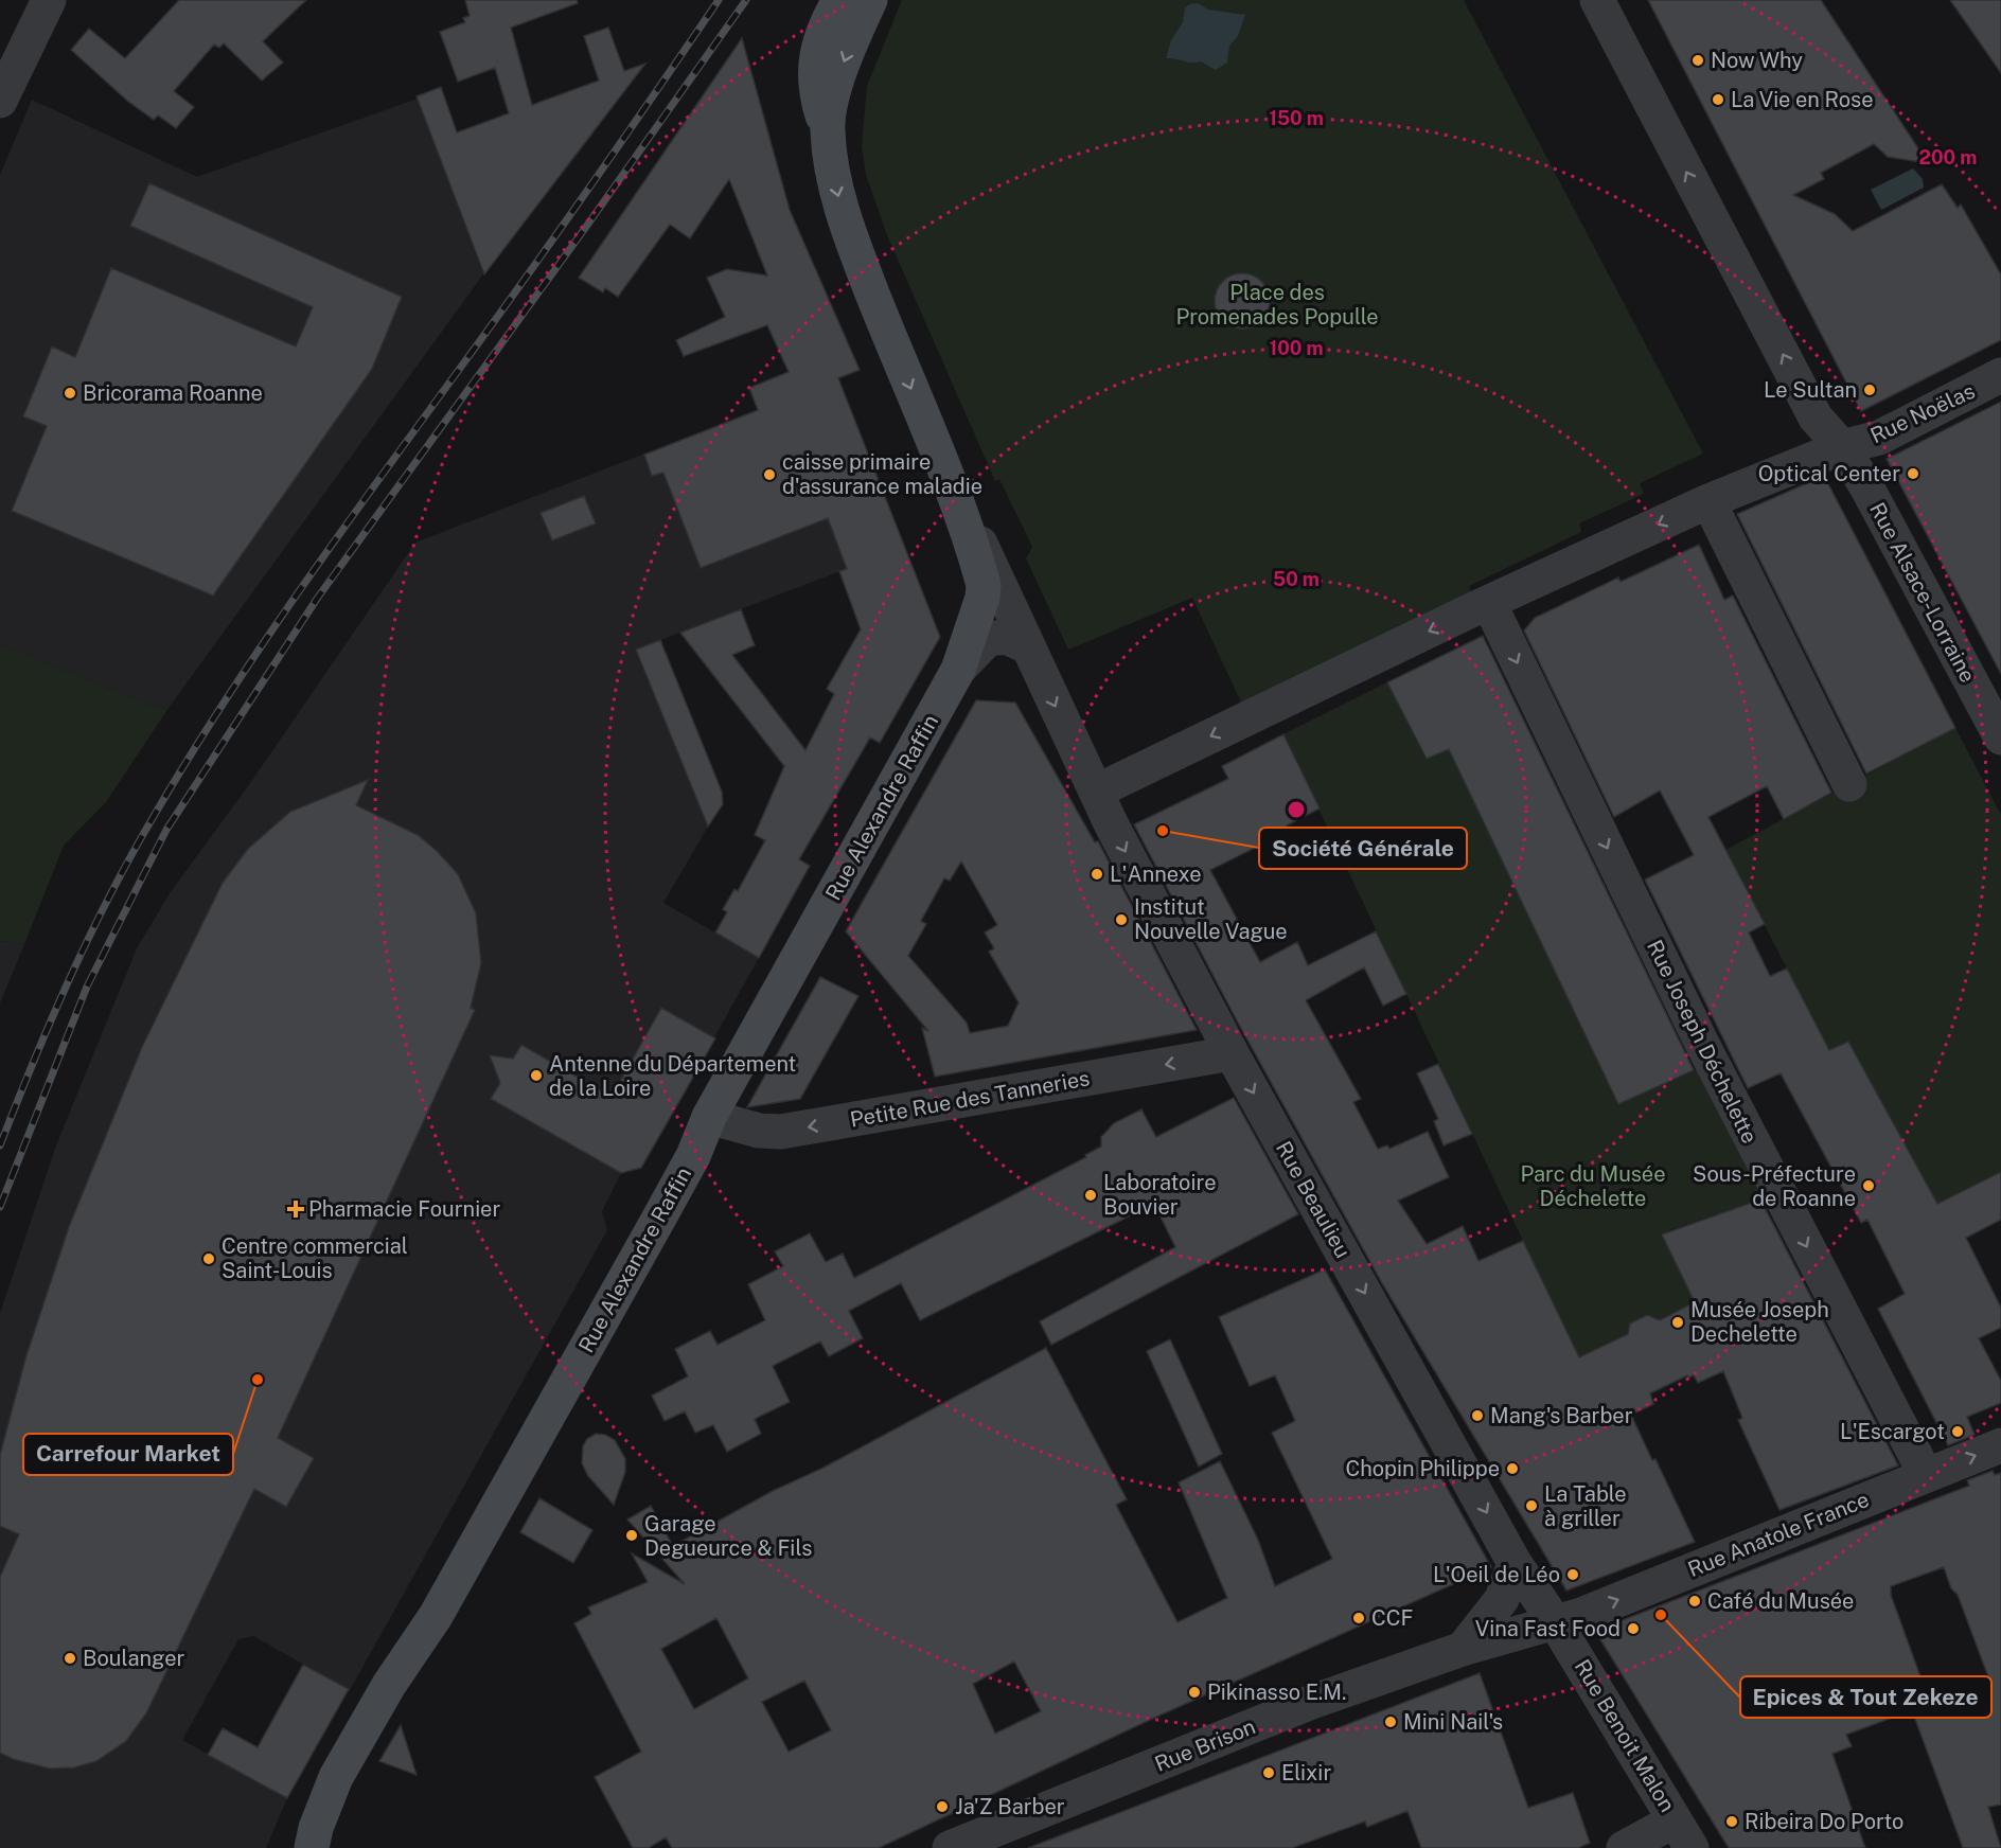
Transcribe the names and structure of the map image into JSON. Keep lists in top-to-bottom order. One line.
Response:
{"streets":{"main road":["Rue Alexandre Raffin"],"street":["Rue Noëlas","Rue Alsace-Lorraine","Rue Joseph Déchelette","Petite Rue des Tanneries","Rue Beaulieu","Rue Anatole France","Rue Benoit Malon","Rue Brison"]},"crossings":[["Rue Noëlas","Rue Alsace-Lorraine"],["Rue Alexandre Raffin","Petite Rue des Tanneries"],["Rue Alexandre Raffin","Rue Beaulieu"],["Rue Joseph Déchelette","Rue Anatole France"],["Petite Rue des Tanneries","Rue Beaulieu"],["Rue Beaulieu","Rue Anatole France"],["Rue Beaulieu","Rue Benoit Malon"],["Rue Beaulieu","Rue Brison"],["Rue Anatole France","Rue Benoit Malon"],["Rue Anatole France","Rue Brison"],["Rue Benoit Malon","Rue Brison"]],"one_way":["Petite Rue des Tanneries","Rue Beaulieu","Rue Anatole France"],"parks":["Place des Promenades Populle","Parc du Musée Déchelette"],"places":{"other":["Now Why","La Vie en Rose","Le Sultan","Bricorama Roanne","Optical Center","caisse primaire d'assurance maladie","Société Générale","L'Annexe","Institut Nouvelle Vague","Antenne du Département de la Loire","Sous-Préfecture de Roanne","Laboratoire Bouvier","Centre commercial Saint-Louis","Musée Joseph Dechelette","Carrefour Market","Mang's Barber","L'Escargot","Chopin Philippe","La Table à griller","Garage Degueurce & Fils","L'Oeil de Léo","Café du Musée","Epices & Tout Zekeze","CCF","Vina Fast Food","Boulanger","Pikinasso E.M.","Mini Nail's","Elixir","Ja'Z Barber","Ribeira Do Porto"],"health":["Pharmacie Fournier"]},"rings":["150 m","200 m","100 m","50 m"]}
